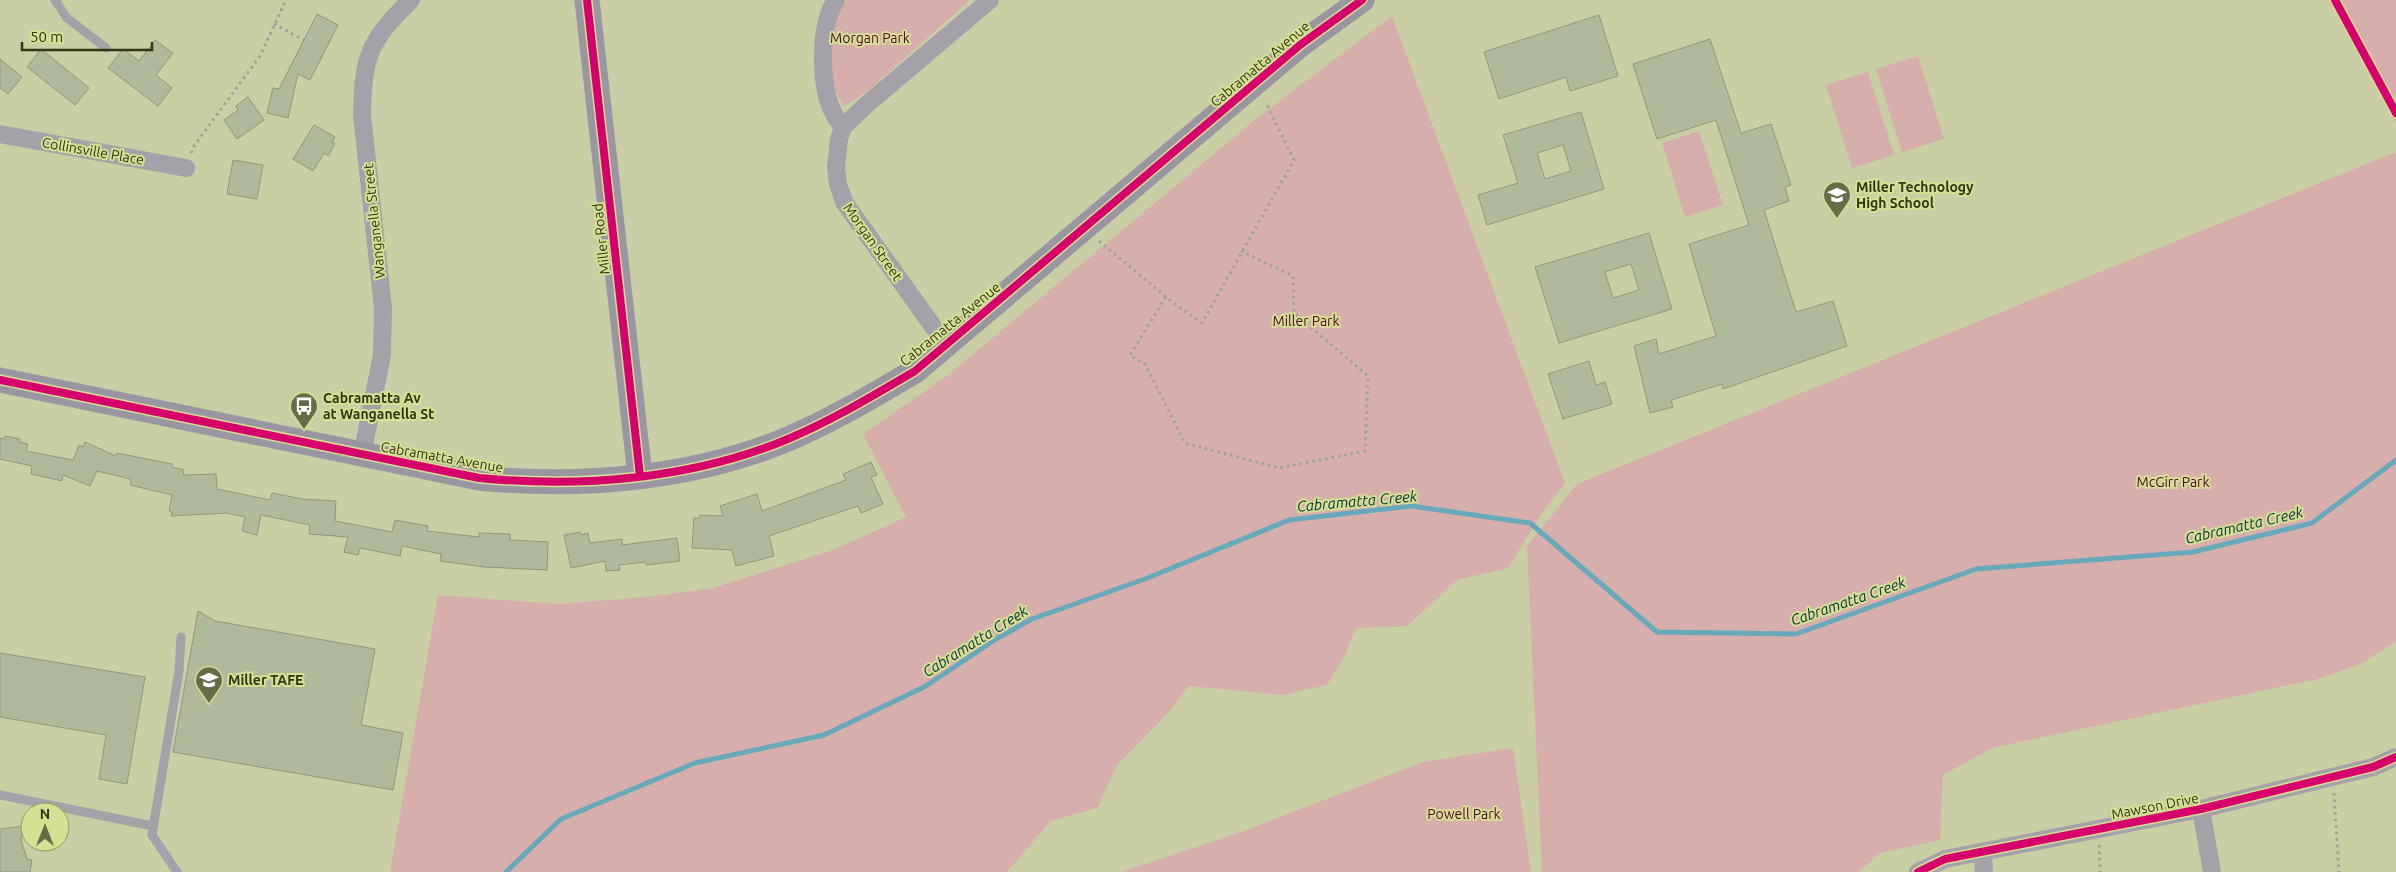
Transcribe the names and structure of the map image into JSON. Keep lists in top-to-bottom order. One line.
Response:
{"streets":{"street":["Cabramatta Avenue","Collinsville Place","Wanganella Street","Miller Road","Morgan Street","Mawson Drive"]},"crossings":[["Cabramatta Avenue","Wanganella Street"],["Cabramatta Avenue","Miller Road"],["Cabramatta Avenue","Morgan Street"]],"water":["Cabramatta Creek"],"parks":["Morgan Park","Miller Park","McGirr Park","Powell Park"],"places":{"school or university":["Miller Technology High School","Miller TAFE"],"bus stop":["Cabramatta Av at Wanganella St"]},"scale_bar":"50 m","north":"top"}
